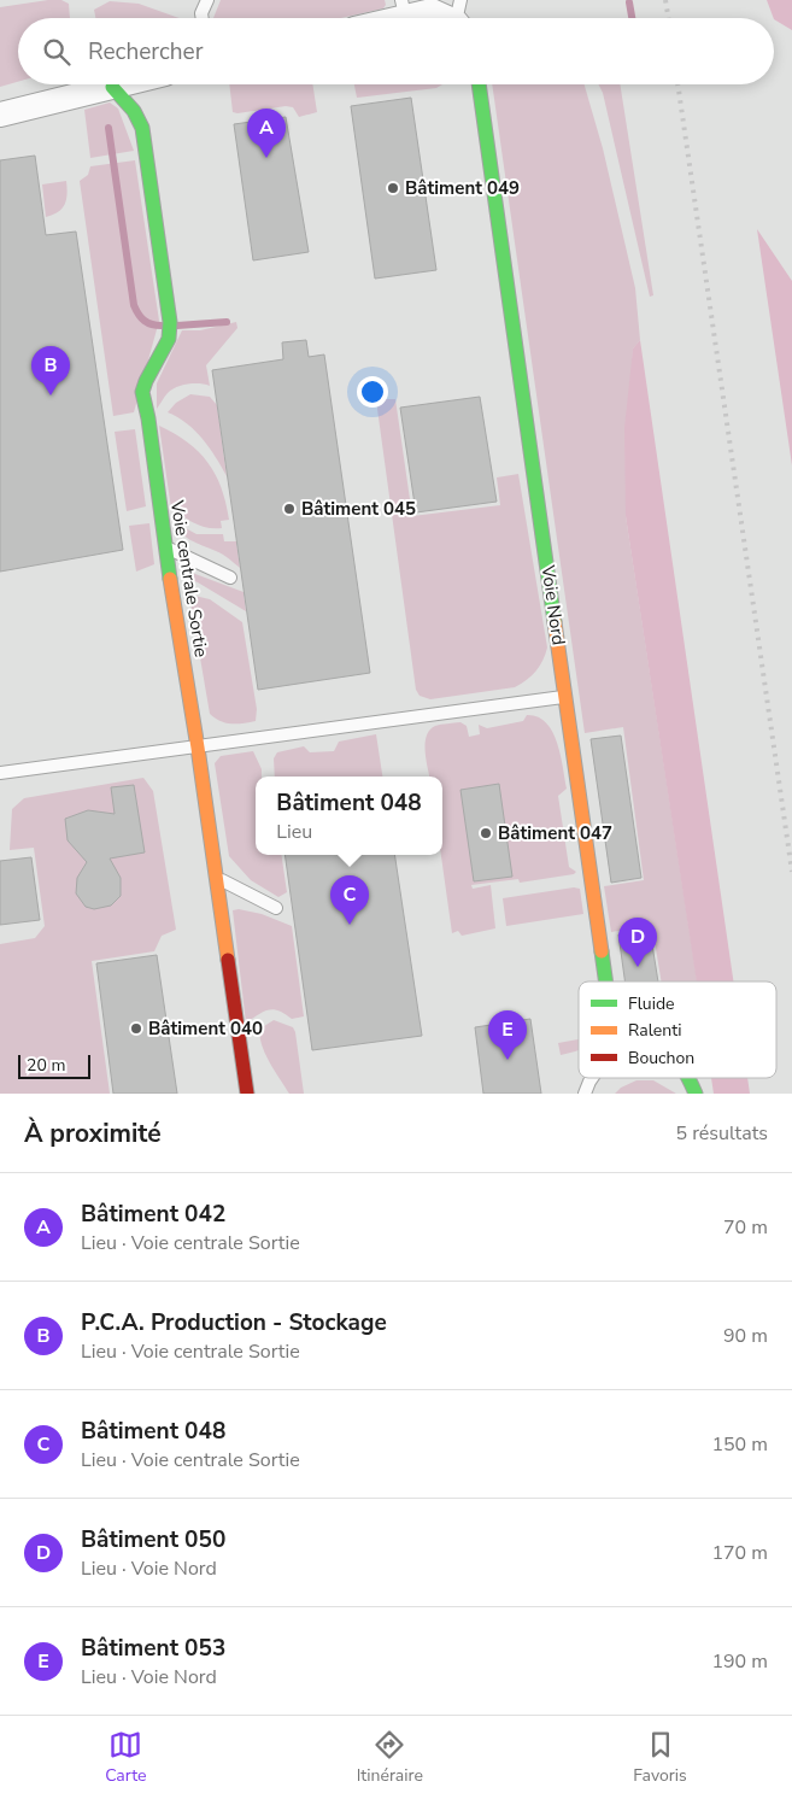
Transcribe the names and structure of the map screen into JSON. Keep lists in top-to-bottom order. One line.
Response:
{"streets":{"street":["Voie centrale Sortie","Voie Nord"]},"places":["Bâtiment 049","Bâtiment 045","Bâtiment 047","Bâtiment 040"],"legend":["Fluide","Ralenti","Bouchon"],"scale_bar":"20 m","page":{"search":"Rechercher","pins":["A","B","C","D","E"],"popup":["Bâtiment 048","Lieu"],"scale":"20 m","heading":["À proximité","5 résultats"],"list":[{"mark":"A","name":"Bâtiment 042","note":"Lieu · Voie centrale Sortie","value":"70 m"},{"mark":"B","name":"P.C.A. Production - Stockage","note":"Lieu · Voie centrale Sortie","value":"90 m"},{"mark":"C","name":"Bâtiment 048","note":"Lieu · Voie centrale Sortie","value":"150 m"},{"mark":"D","name":"Bâtiment 050","note":"Lieu · Voie Nord","value":"170 m"},{"mark":"E","name":"Bâtiment 053","note":"Lieu · Voie Nord","value":"190 m"}],"nav":["Carte","Itinéraire","Favoris"]}}
